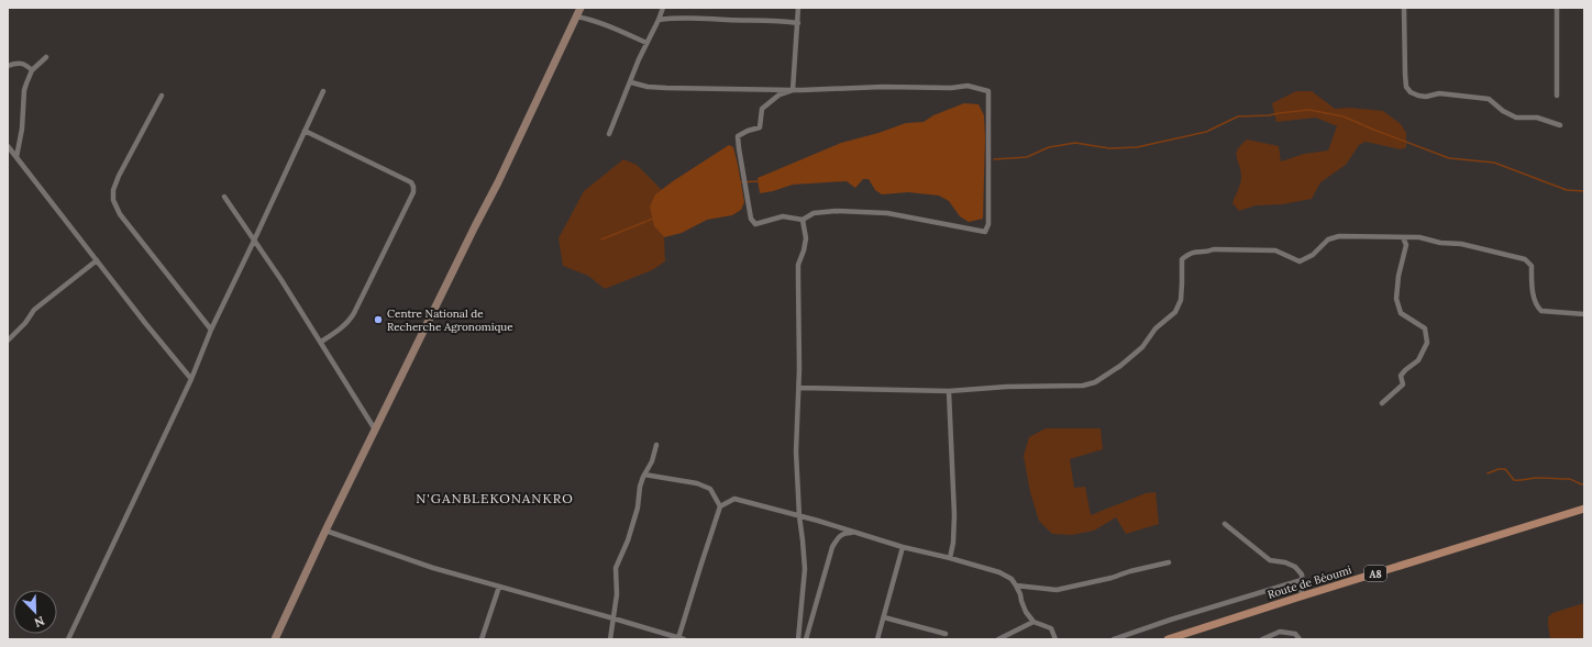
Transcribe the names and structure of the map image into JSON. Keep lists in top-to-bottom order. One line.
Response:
{"streets":{"main road":["A8","Route de Béoumi"]},"districts":["N'GANBLEKONANKRO"],"places":["Centre National de Recherche Agronomique"],"north":"bottom right"}
